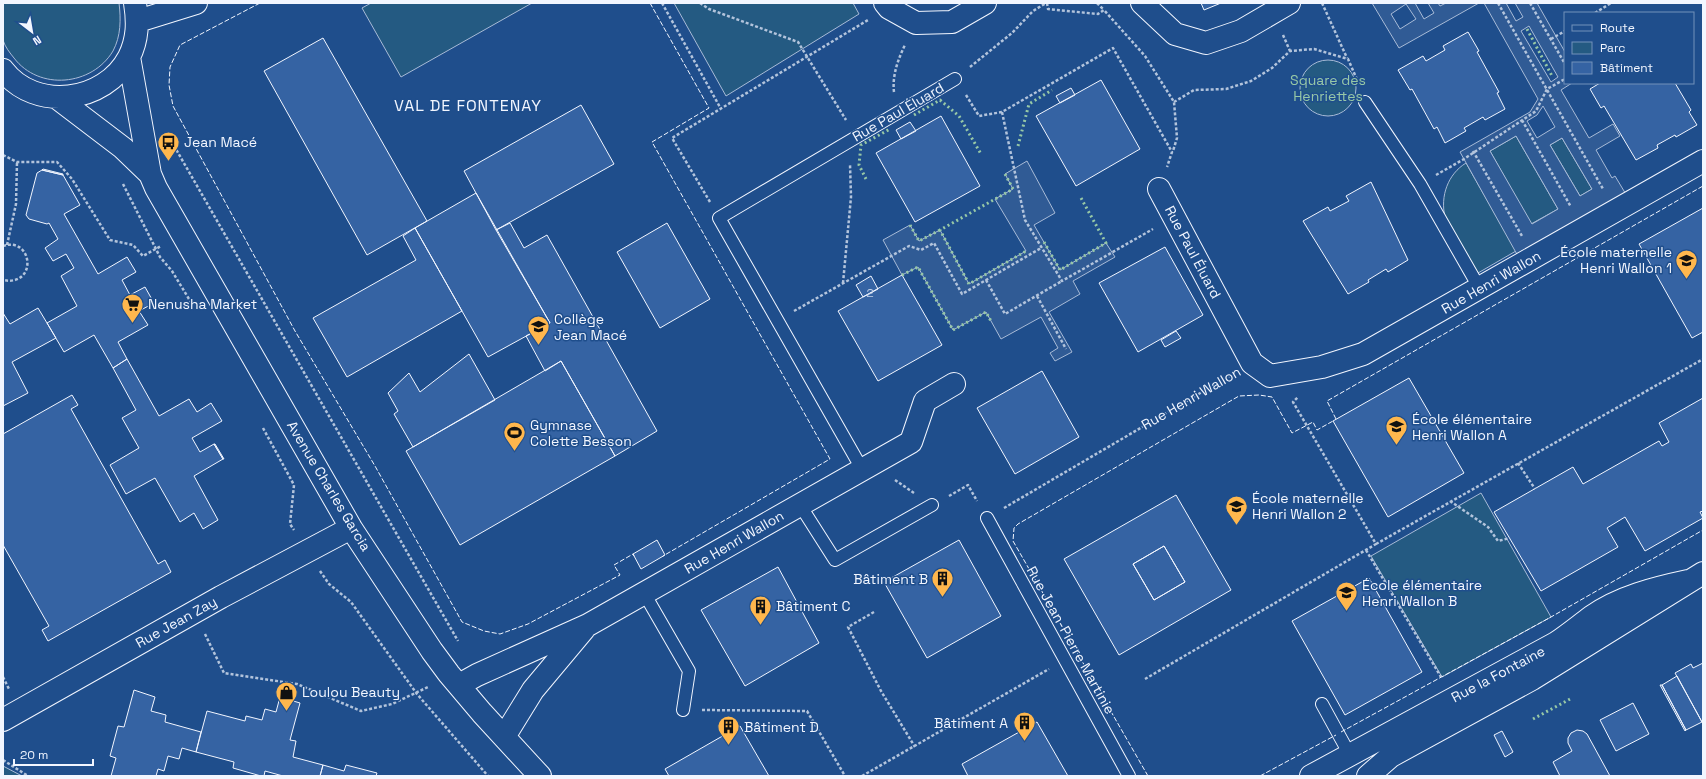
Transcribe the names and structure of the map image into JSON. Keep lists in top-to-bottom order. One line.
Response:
{"streets":{"street":["Rue Paul Éluard","Rue Henri Wallon","Avenue Charles Garcia","Rue Jean Zay","Rue la Fontaine"],"lane":["Rue Jean-Pierre Martinie"]},"crossings":[["Rue Paul Éluard","Rue Henri Wallon"],["Rue Henri Wallon","Avenue Charles Garcia"],["Rue Henri Wallon","Rue Jean-Pierre Martinie"],["Avenue Charles Garcia","Rue Jean Zay"]],"districts":["VAL DE FONTENAY"],"parks":["Square des Henriettes"],"places":{"bus stop":["Jean Macé"],"school or university":["École maternelle Henri Wallon 1","Collège Jean Macé","École élémentaire Henri Wallon A","École maternelle Henri Wallon 2","École élémentaire Henri Wallon B"],"supermarket":["Nenusha Market"],"sports":["Gymnase Colette Besson"],"building":["Bâtiment B","Bâtiment C","Bâtiment A","Bâtiment D"],"shop":["Loulou Beauty"]},"house_numbers":["2"],"legend":["Route","Parc","Bâtiment"],"scale_bar":"20 m","north":"bottom right"}
